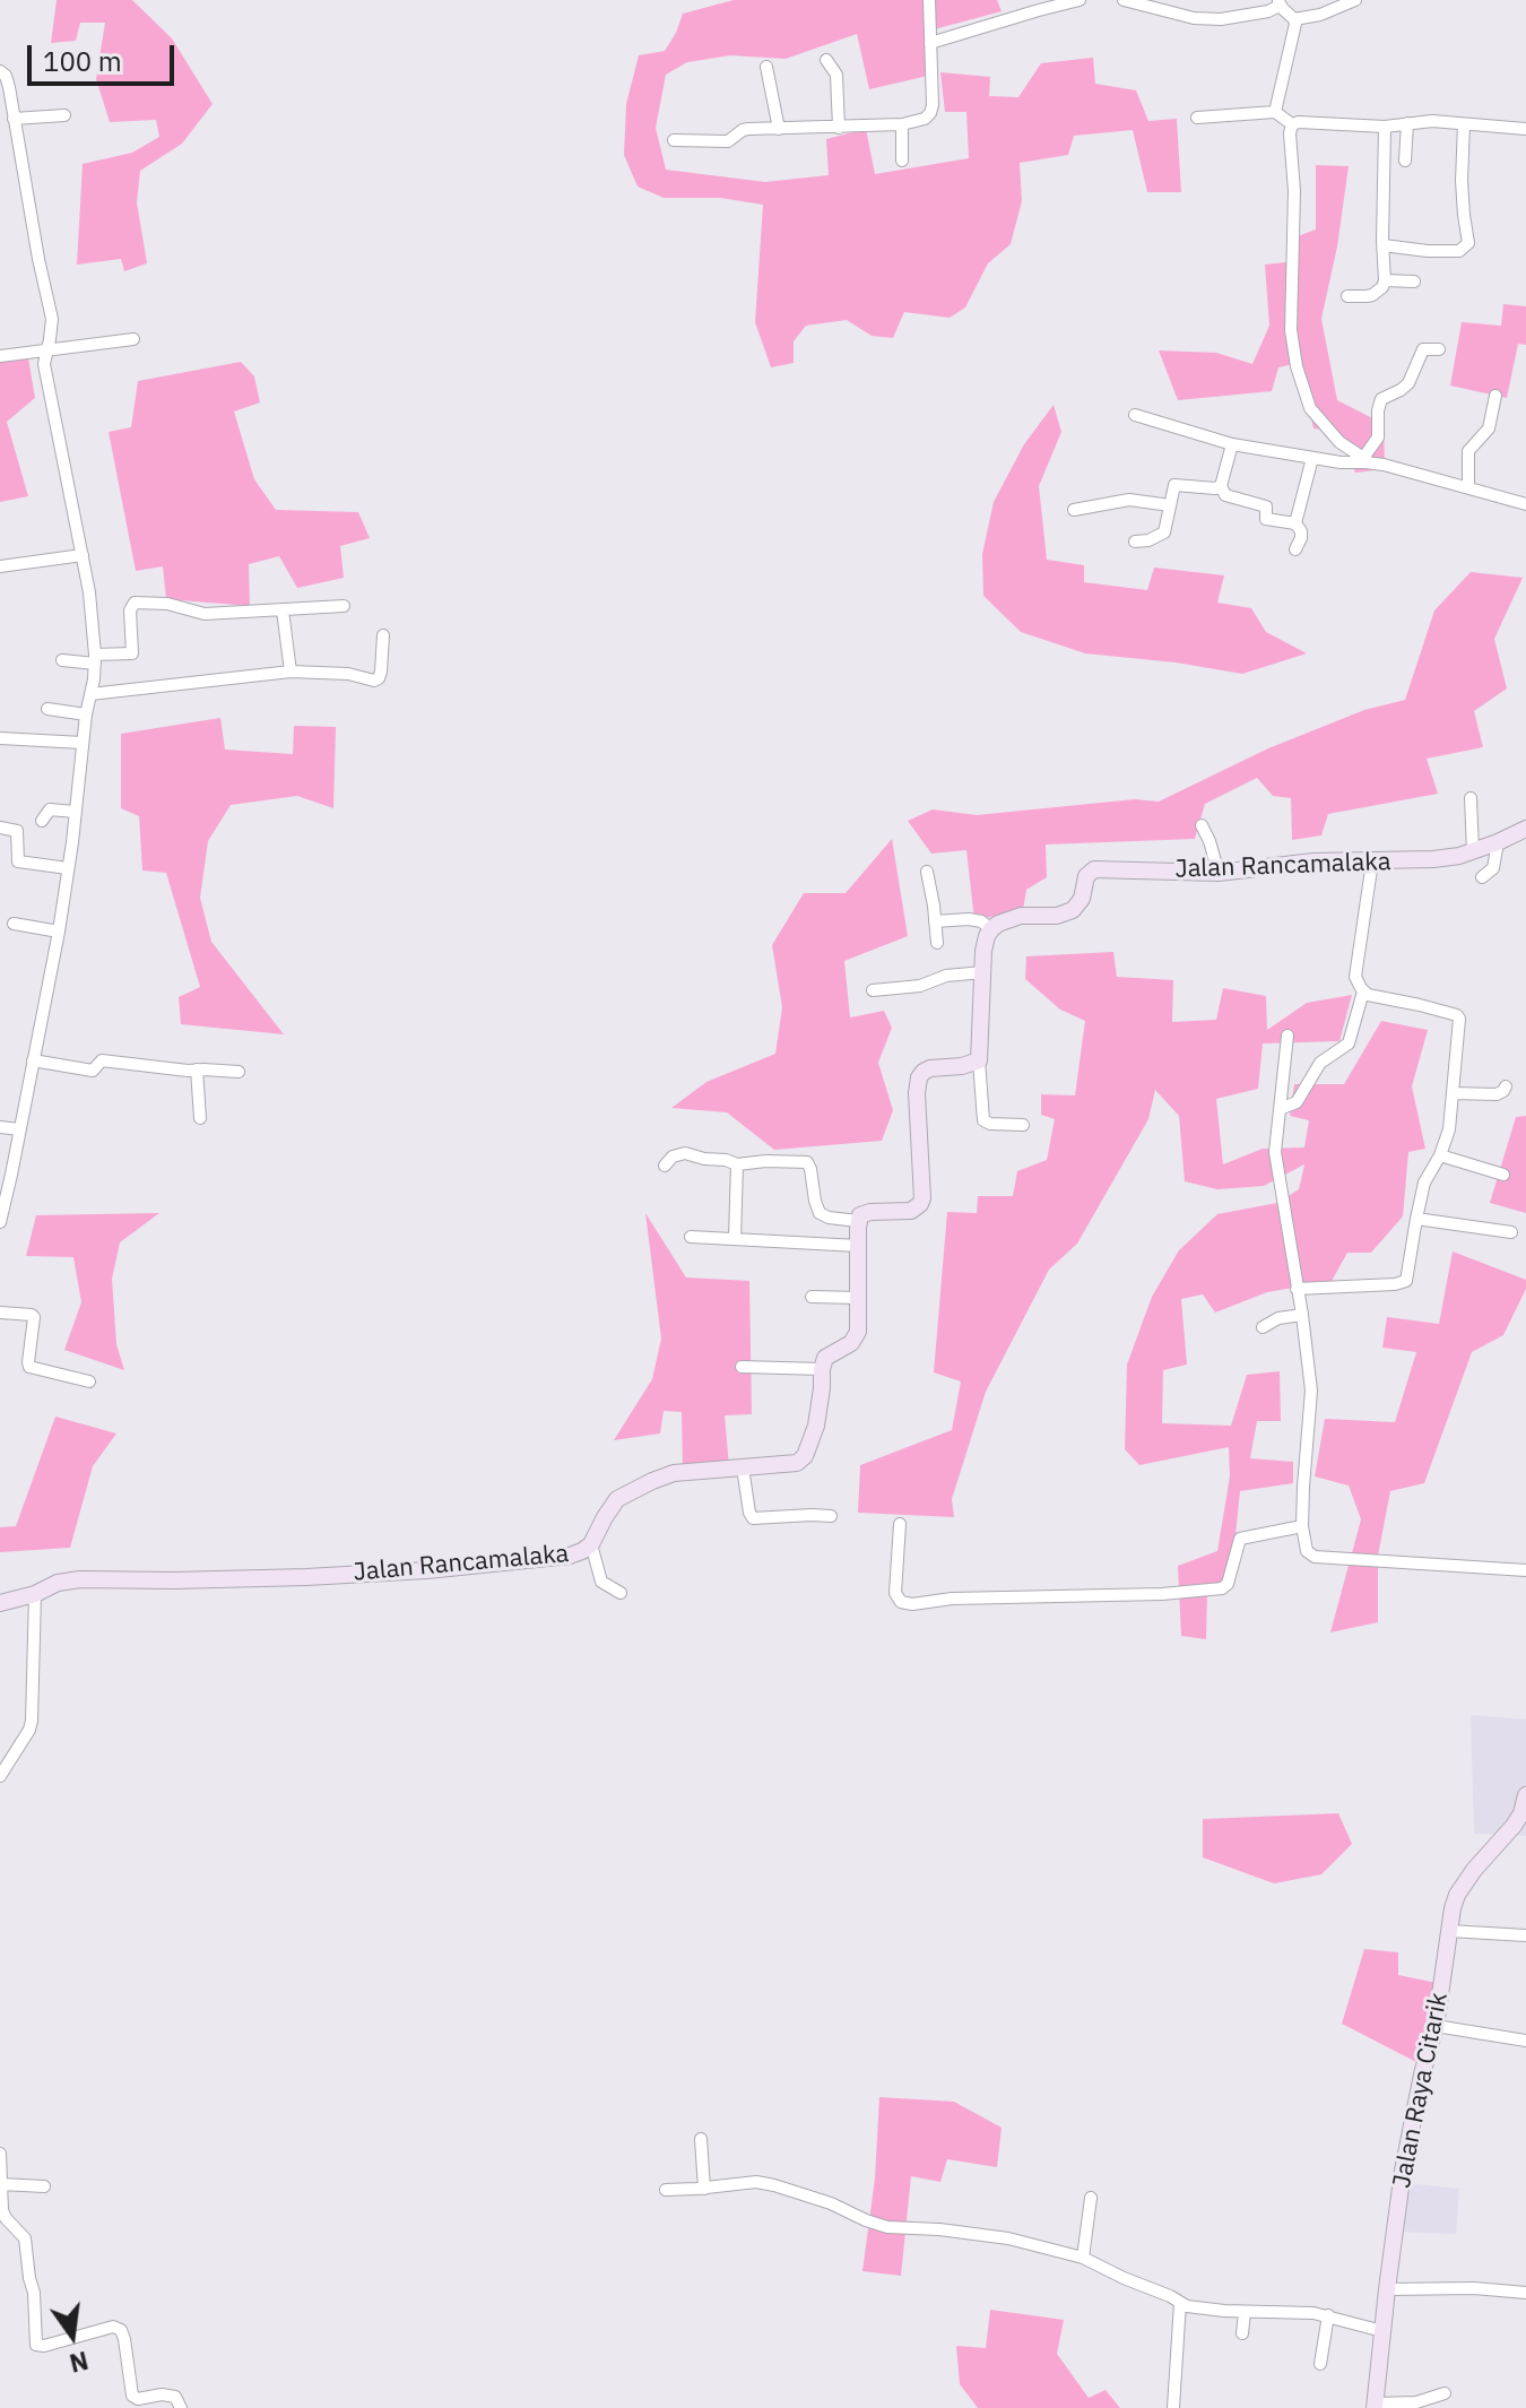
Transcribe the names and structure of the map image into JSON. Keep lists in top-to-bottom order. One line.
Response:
{"streets":{"street":["Jalan Rancamalaka","Jalan Raya Citarik"]},"scale_bar":"100 m","north":"bottom"}
